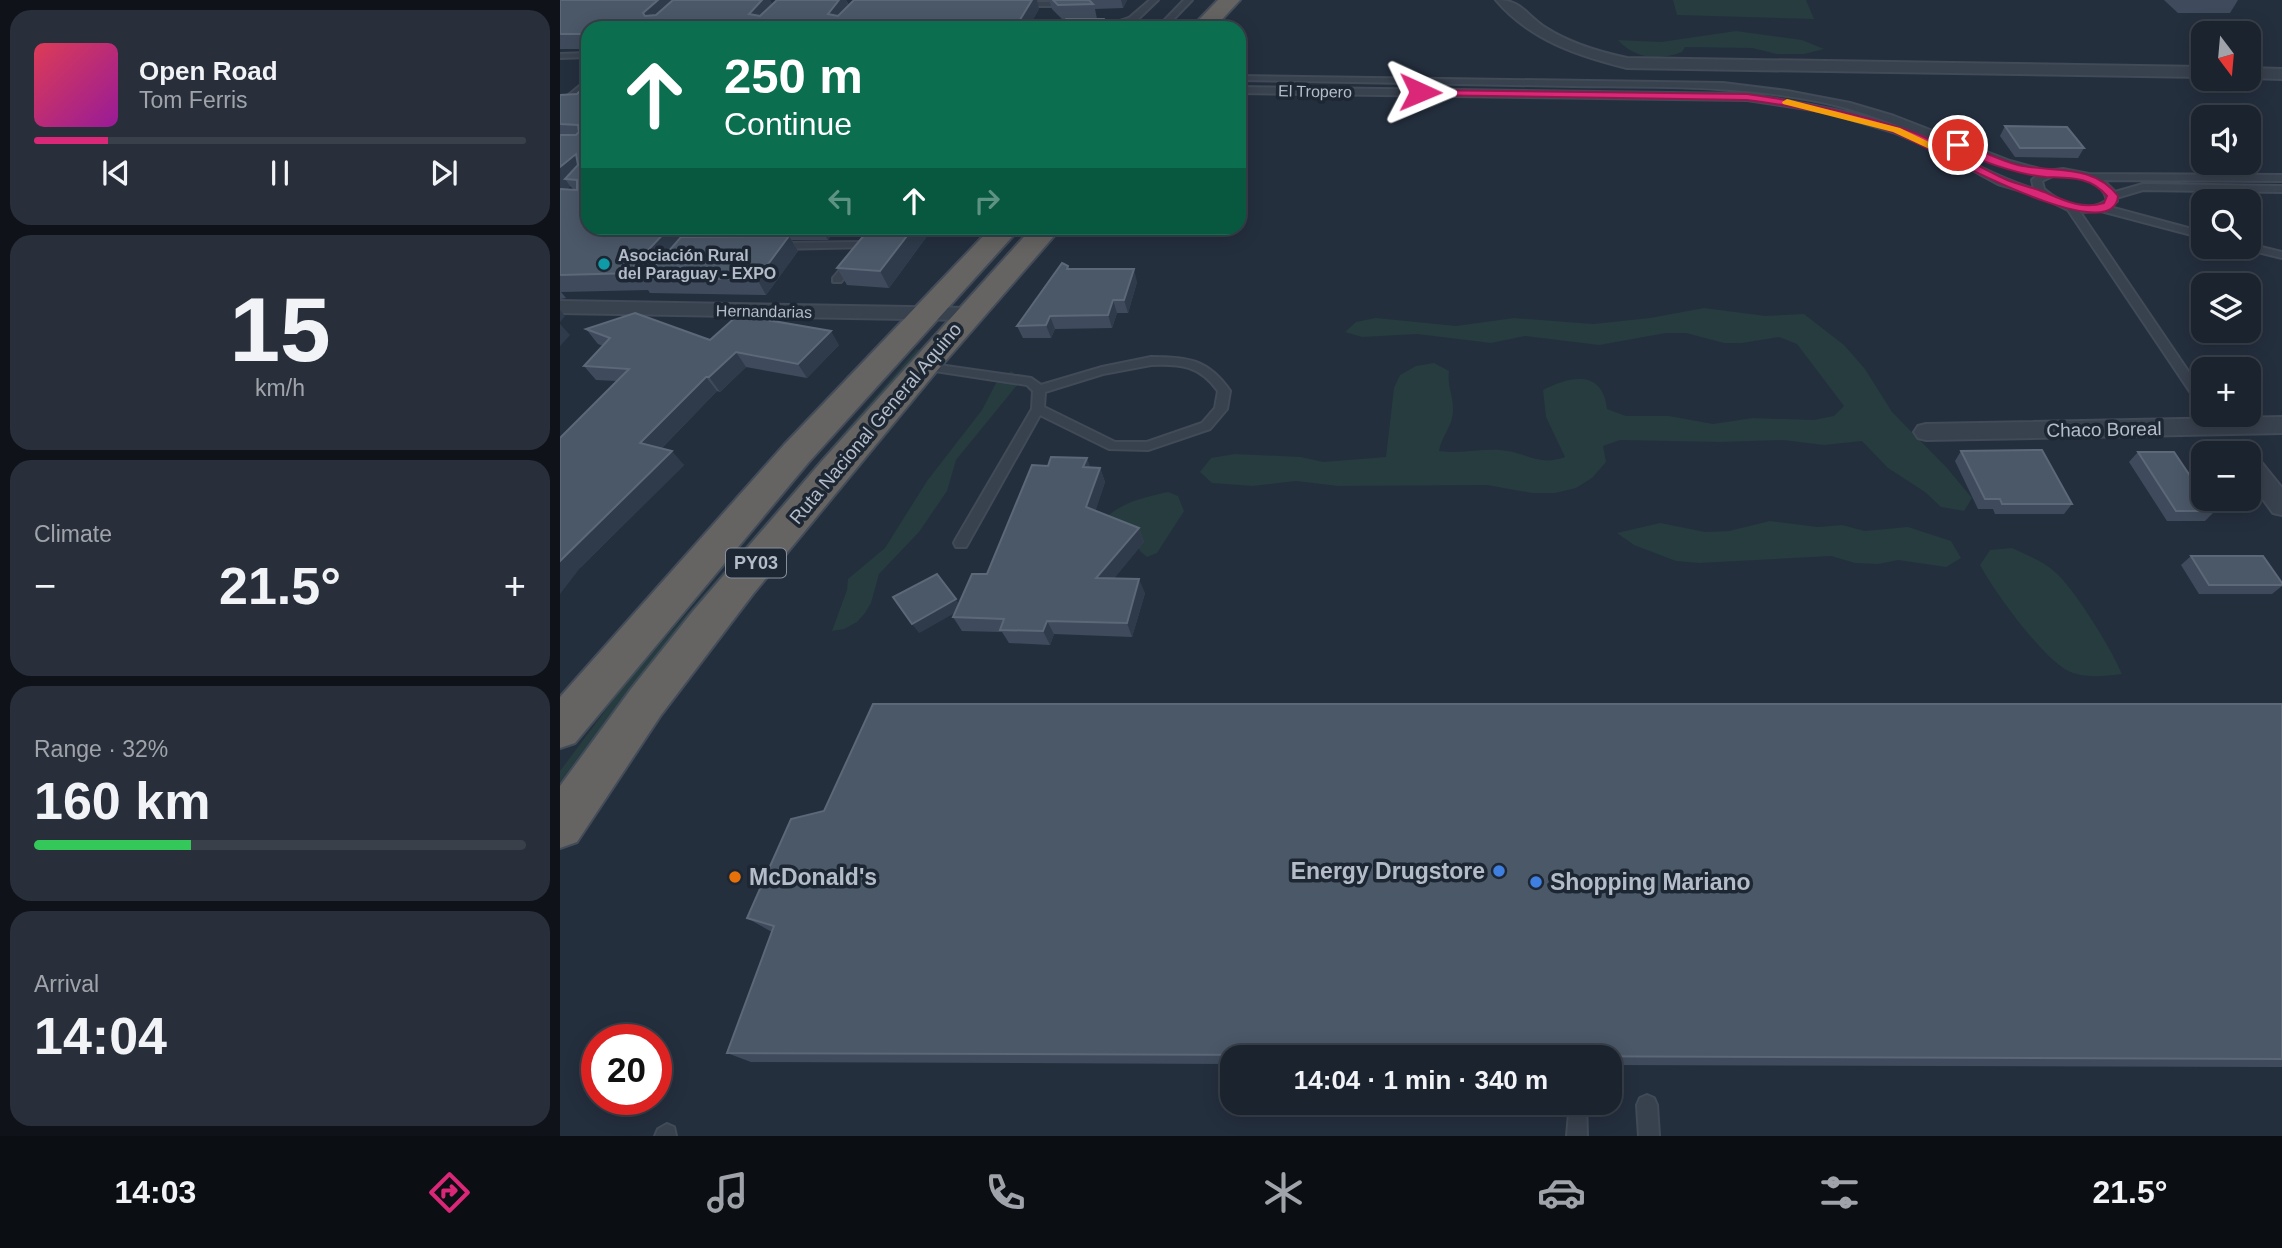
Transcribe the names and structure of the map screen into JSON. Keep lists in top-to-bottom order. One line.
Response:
{"streets":{"highway":["Ruta Nacional General Aquino","PY03"],"street":["Hernandarias","Chaco Boreal"],"lane":["El Tropero"]},"crossings":[["Hernandarias","Ruta Nacional General Aquino"]],"places":["Asociación Rural del Paraguay - EXPO","Energy Drugstore","McDonald's","Shopping Mariano"],"north":"bottom","page":{"map_buttons":["+","−"],"turn":["250 m","Continue"],"song":["Open Road","Tom Ferris"],"tile":[["15","km/h"],"Climate",["Range · 32%","160 km"],["Arrival","14:04"]],"heat":["−","21.5°","+"],"limit":"20","trip":"14:04 · 1 min · 340 m","tabs":["14:03","21.5°"]}}
